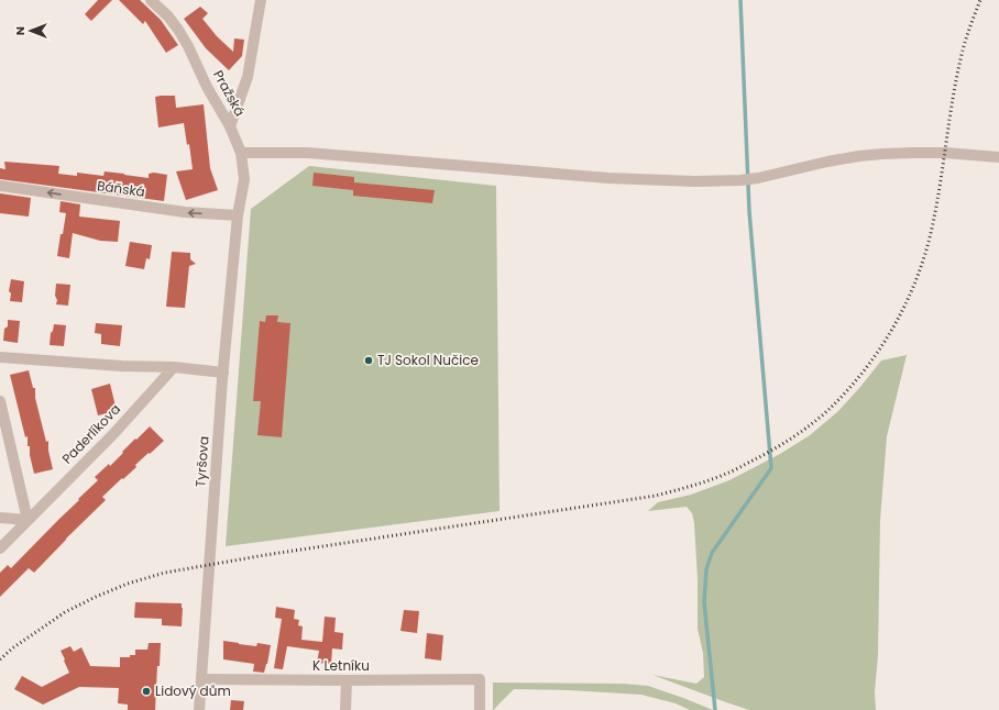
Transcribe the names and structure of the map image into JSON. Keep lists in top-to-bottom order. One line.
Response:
{"streets":{"street":["Pražská","Báňská","Paderlíkova","Tyršova","K Letníku"]},"crossings":[["Pražská","Báňská"],["Pražská","Tyršova"],["Báňská","Tyršova"],["Tyršova","K Letníku"]],"one_way":["Báňská"],"places":["TJ Sokol Nučice","Lidový dům"],"north":"left"}
